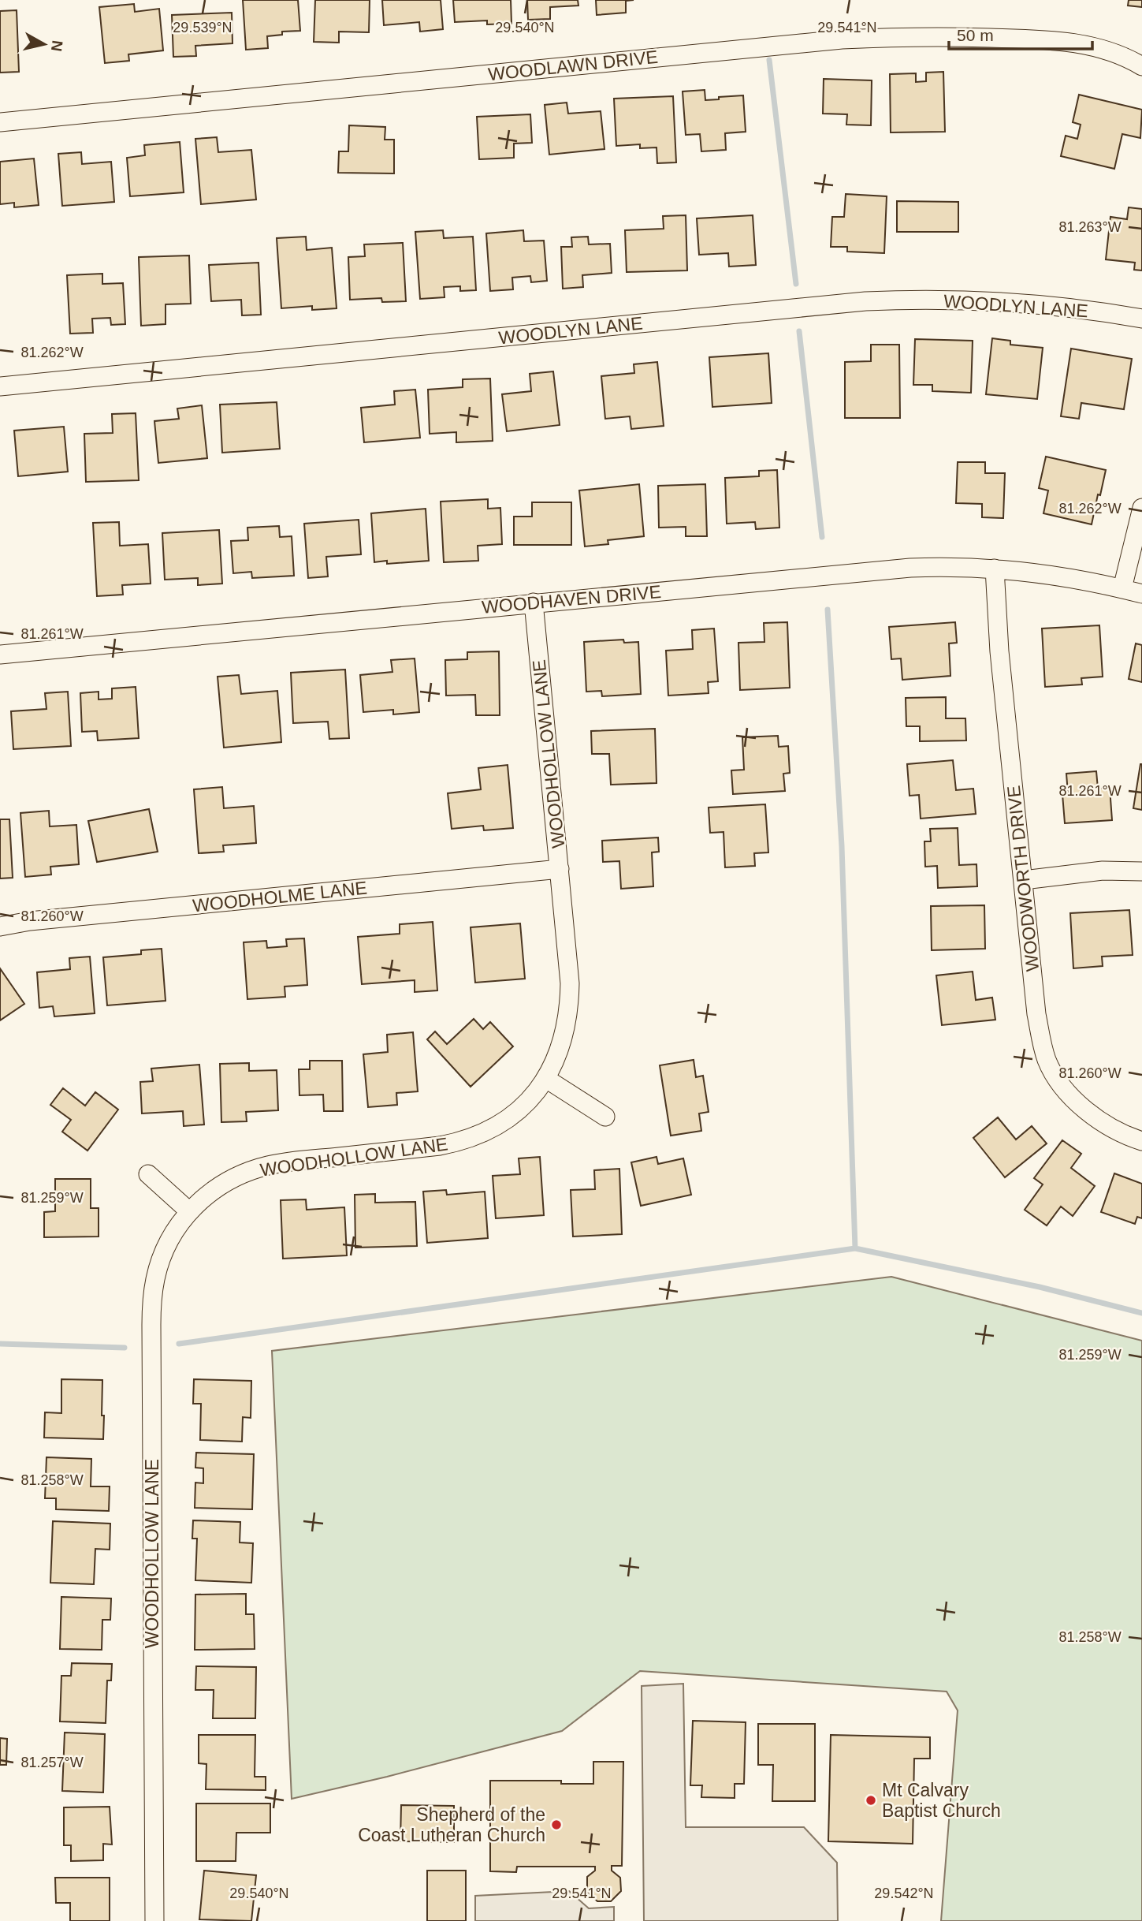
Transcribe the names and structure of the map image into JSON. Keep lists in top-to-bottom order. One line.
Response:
{"streets":{"street":["WOODLAWN DRIVE","WOODLYN LANE","WOODHAVEN DRIVE","WOODHOLLOW LANE","WOODWORTH DRIVE","WOODHOLME LANE"]},"crossings":[["WOODHAVEN DRIVE","WOODHOLLOW LANE"],["WOODHAVEN DRIVE","WOODWORTH DRIVE"],["WOODHOLLOW LANE","WOODHOLME LANE"]],"places":["Mt Calvary Baptist Church","Shepherd of the Coast Lutheran Church"],"scale_bar":"50 m","north":"right","coordinates":["29.539°N","29.540°N","29.541°N","81.263°W","81.262°W","81.261°W","81.260°W","81.259°W","81.258°W","81.257°W","29.542°N"]}
